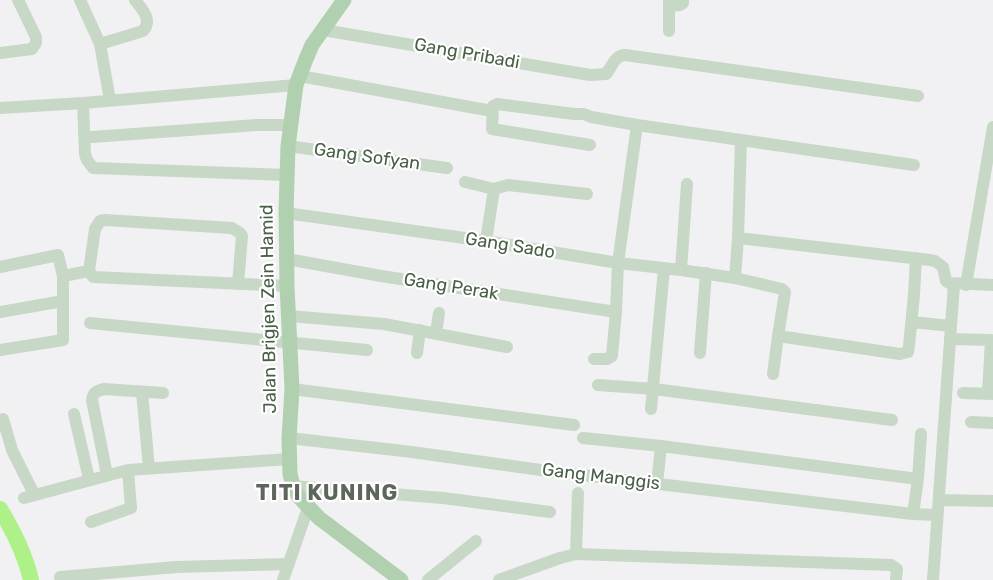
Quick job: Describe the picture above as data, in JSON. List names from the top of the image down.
{
  "streets": {
    "main road": ["Jalan Brigjen Zein Hamid"],
    "street": [
      "Gang Pribadi",
      "Gang Sofyan",
      "Gang Sado",
      "Gang Perak",
      "Gang Manggis"
    ]
  },
  "crossings": [
    ["Gang Pribadi", "Jalan Brigjen Zein Hamid"],
    ["Gang Sofyan", "Jalan Brigjen Zein Hamid"],
    ["Gang Sado", "Jalan Brigjen Zein Hamid"],
    ["Gang Perak", "Jalan Brigjen Zein Hamid"],
    ["Jalan Brigjen Zein Hamid", "Gang Manggis"]
  ],
  "districts": ["TITI KUNING"]
}
